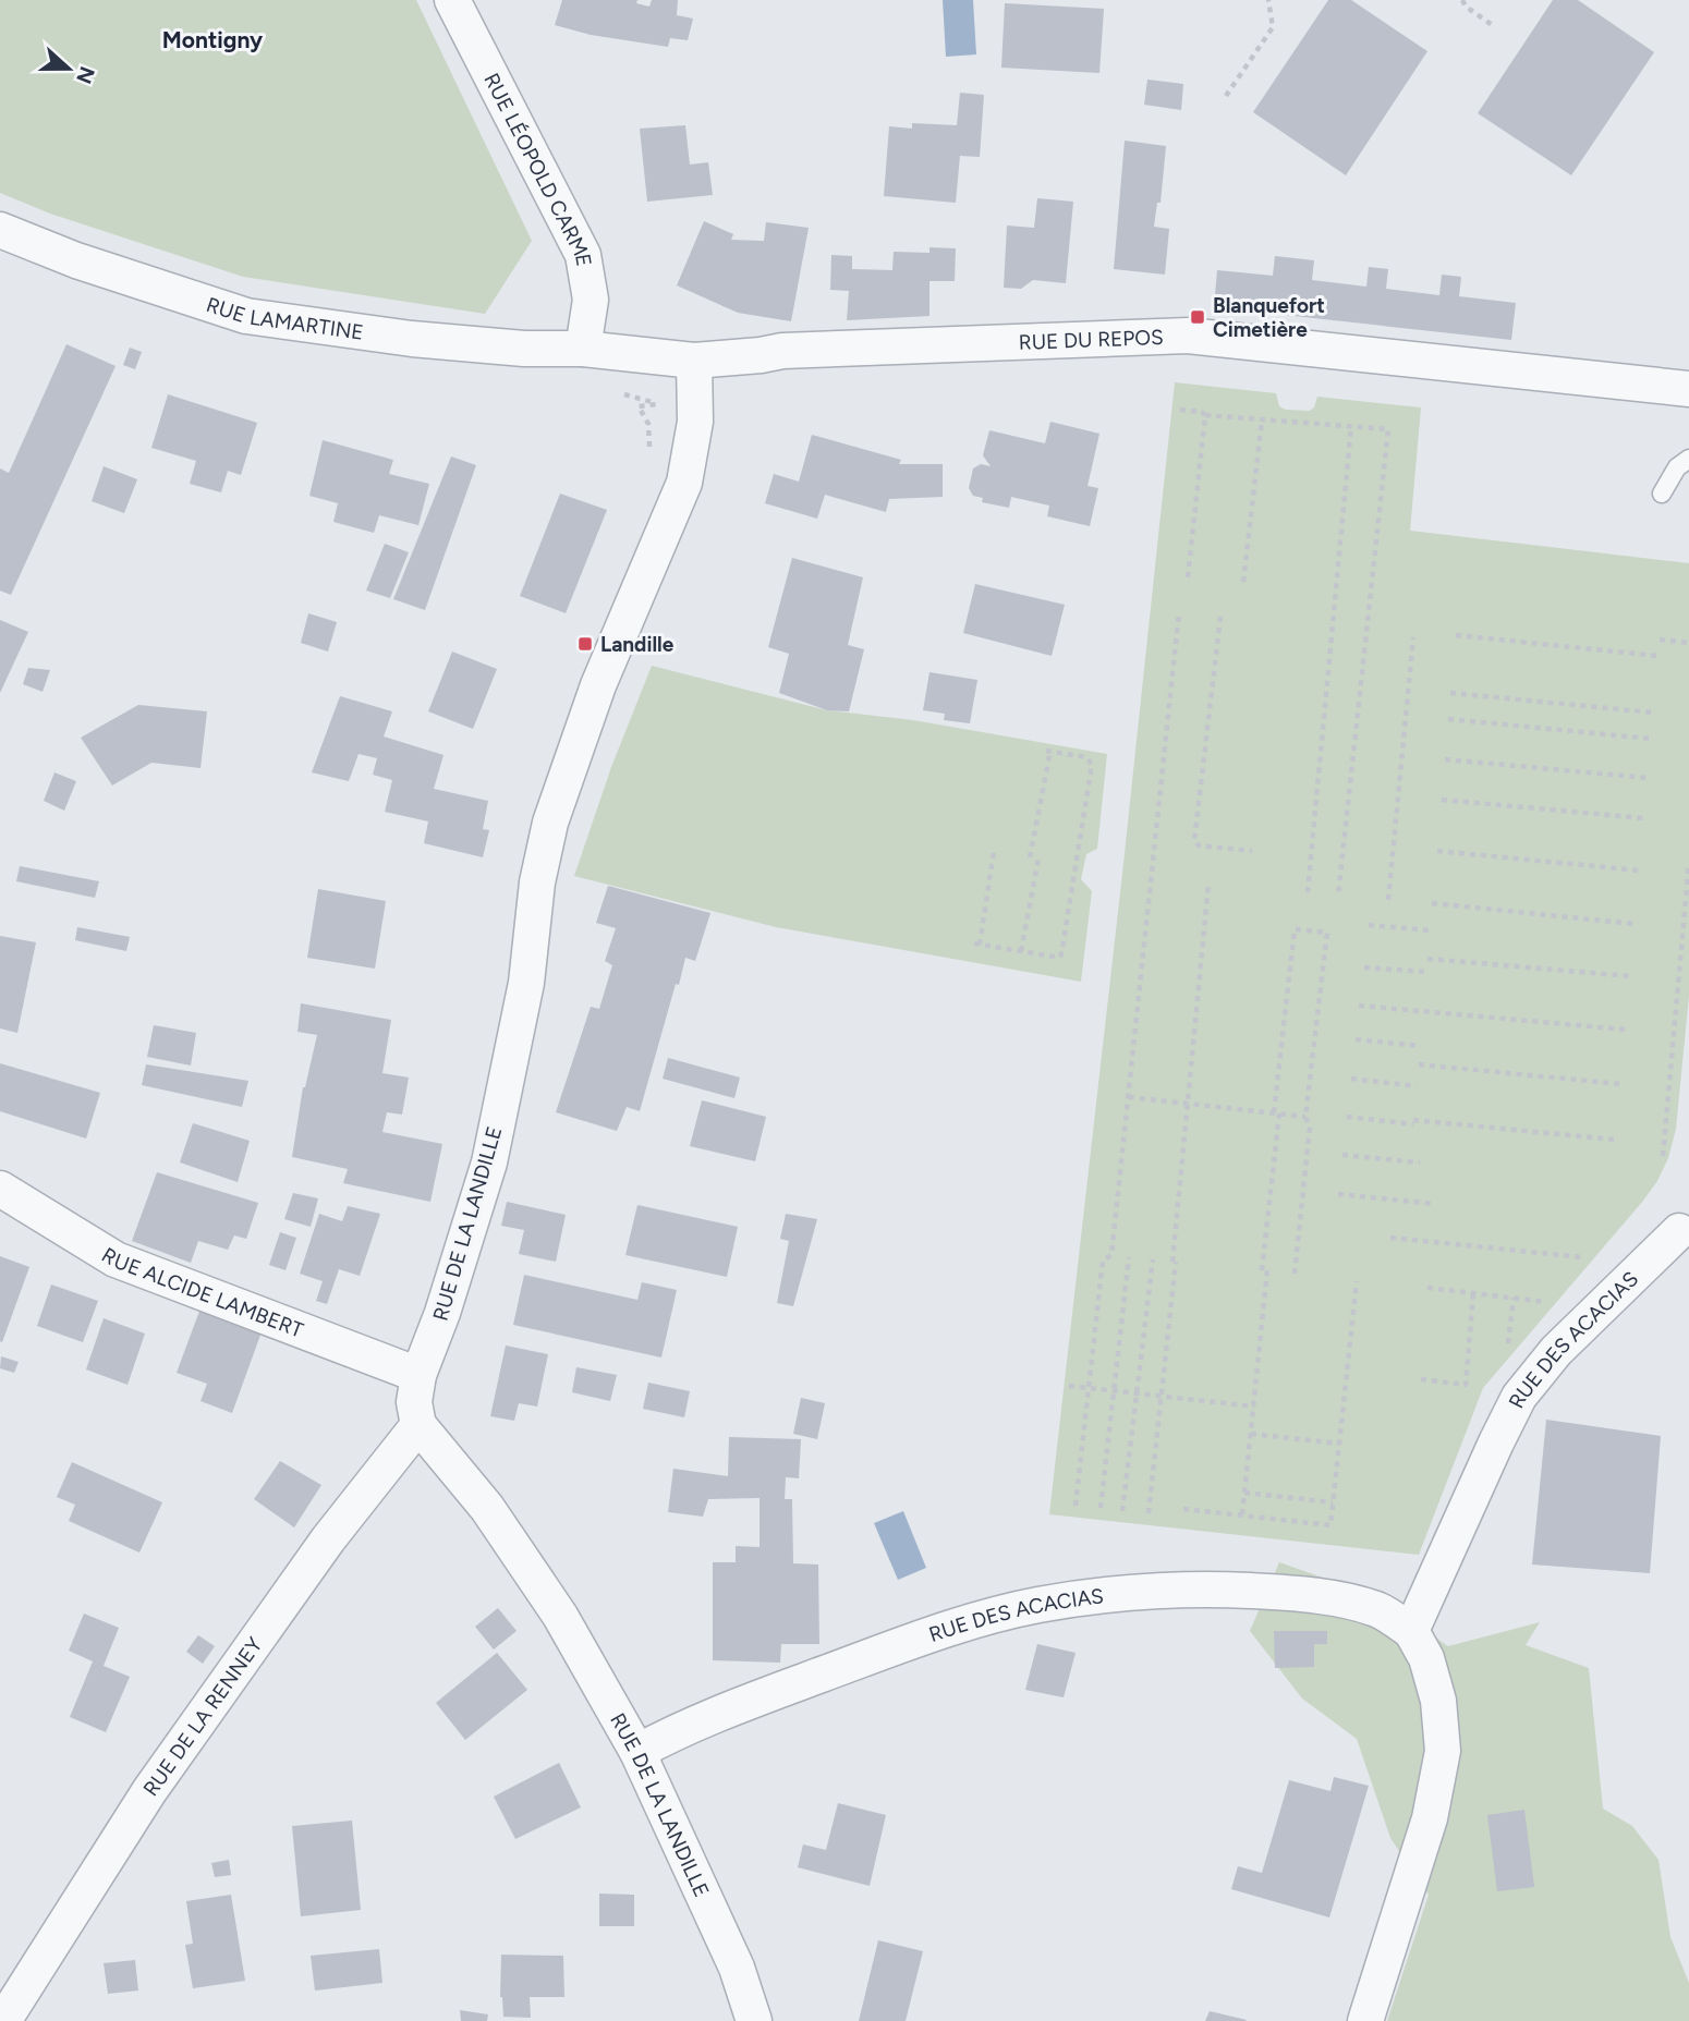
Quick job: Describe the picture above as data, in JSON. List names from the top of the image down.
{
  "streets": {
    "street": [
      "RUE LÉOPOLD CARME",
      "RUE LAMARTINE",
      "RUE DU REPOS",
      "RUE DE LA LANDILLE",
      "RUE ALCIDE LAMBERT",
      "RUE DES ACACIAS",
      "RUE DE LA RENNEY"
    ]
  },
  "crossings": [
    ["RUE LÉOPOLD CARME", "RUE LAMARTINE"],
    ["RUE LÉOPOLD CARME", "RUE DU REPOS"],
    ["RUE LAMARTINE", "RUE DU REPOS"],
    ["RUE DU REPOS", "RUE DE LA LANDILLE"],
    ["RUE DE LA LANDILLE", "RUE ALCIDE LAMBERT"],
    ["RUE DE LA LANDILLE", "RUE DES ACACIAS"],
    ["RUE DE LA LANDILLE", "RUE DE LA RENNEY"]
  ],
  "districts": ["Montigny"],
  "places": {
    "transit": ["Blanquefort Cimetière", "Landille"]
  },
  "north": "right"
}
